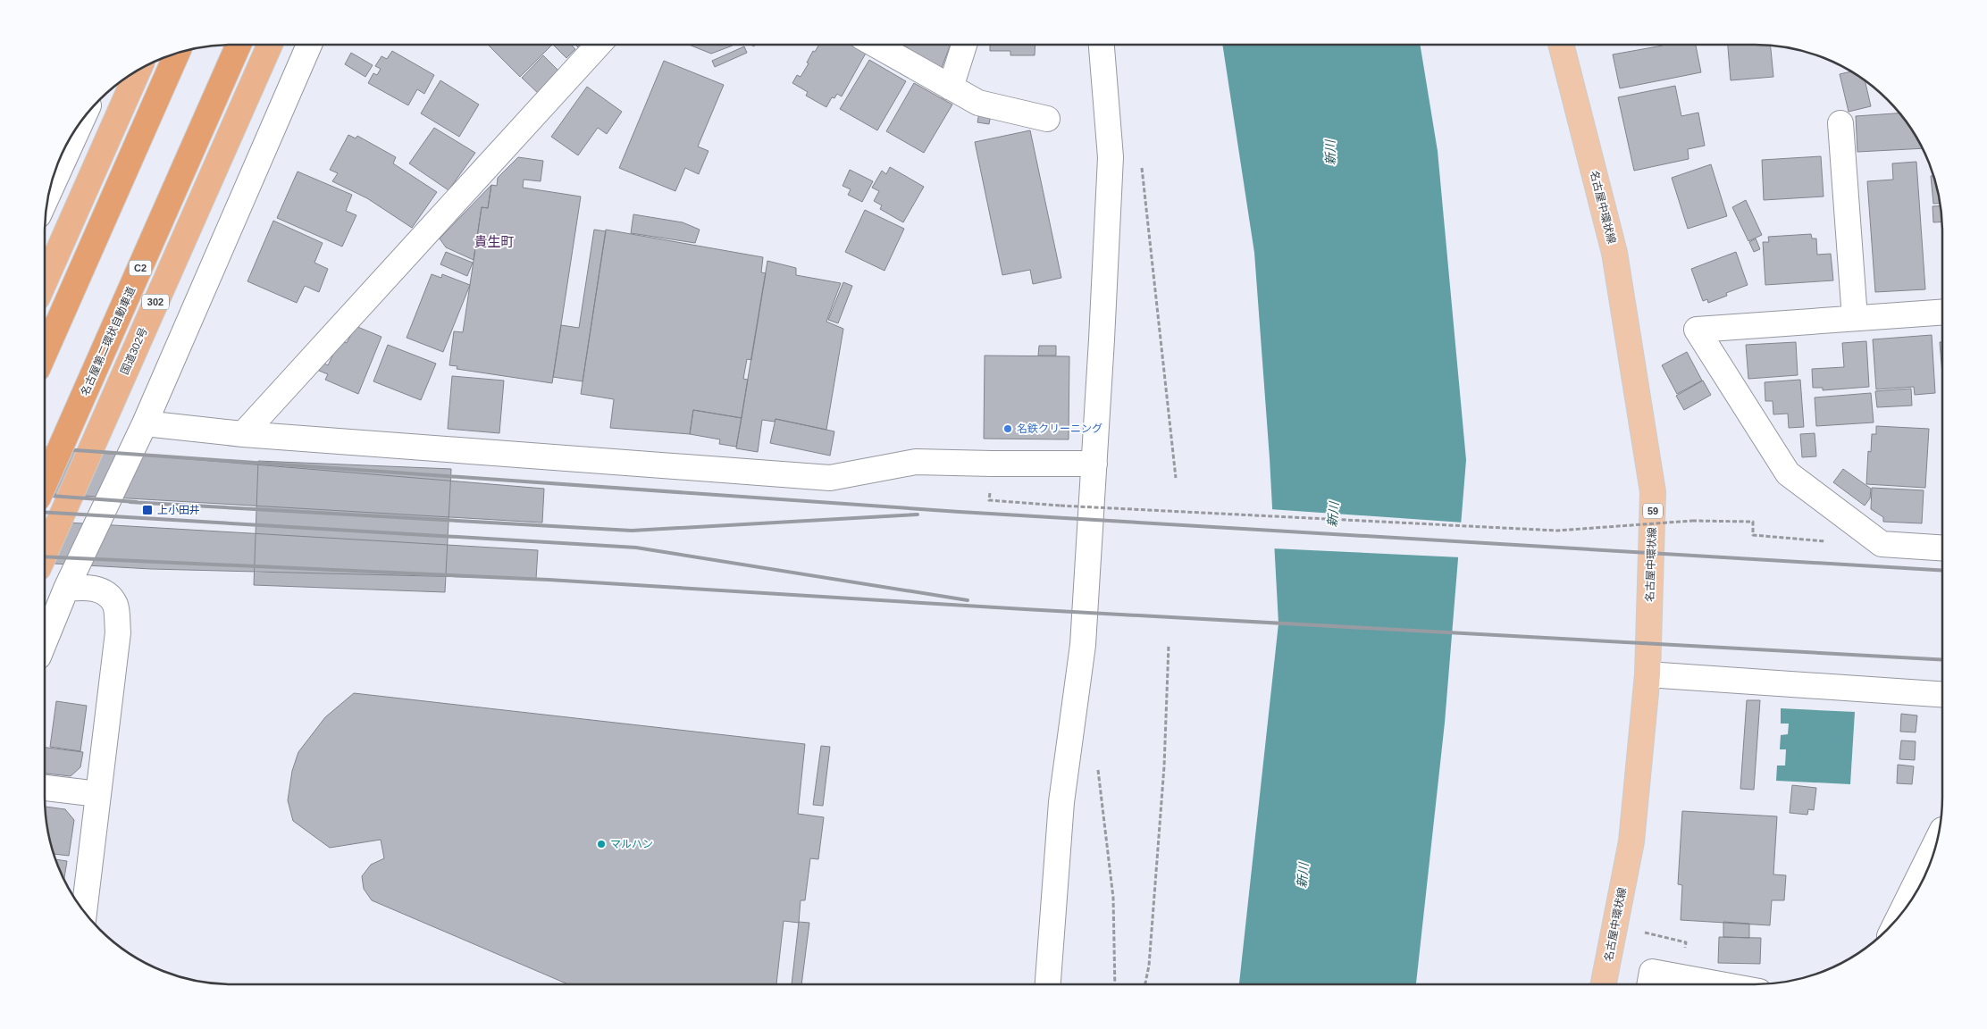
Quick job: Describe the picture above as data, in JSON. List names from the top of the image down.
{
  "streets": {
    "highway": [
      "C2",
      "302",
      "名古屋第二環状自動車道",
      "国道302号"
    ],
    "main road": ["名古屋中環状線", "59"]
  },
  "districts": ["貴生町"],
  "water": ["新川"],
  "places": {
    "other": ["名鉄クリーニング", "マルハン"],
    "transit": ["上小田井"]
  }
}
